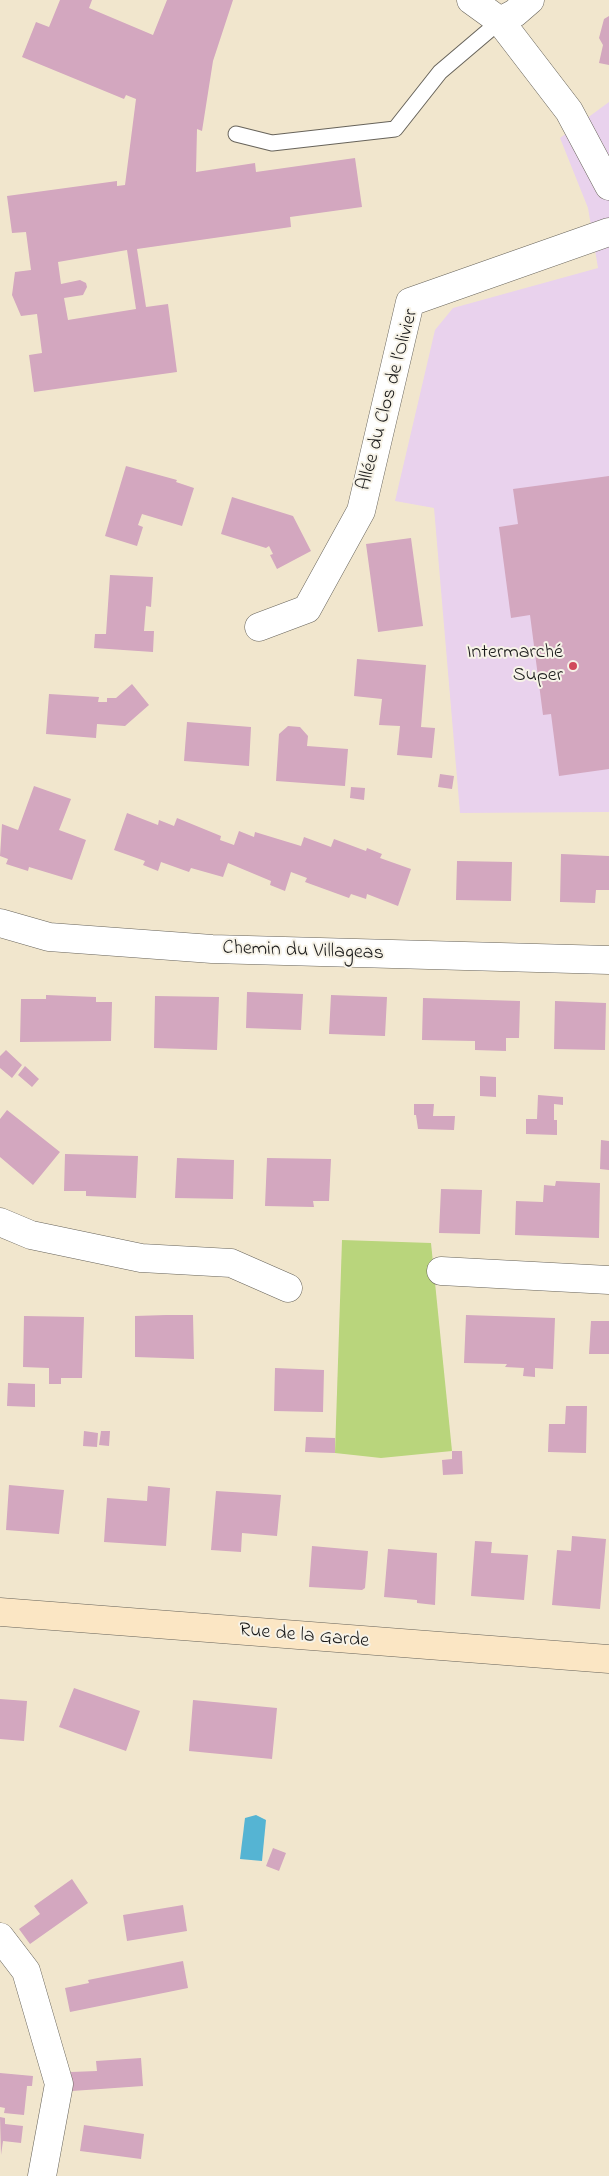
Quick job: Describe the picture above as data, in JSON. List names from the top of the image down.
{
  "streets": {
    "main road": ["Rue de la Garde"],
    "street": ["Allée du Clos de l’Olivier", "Chemin du Villageas"]
  },
  "places": ["Intermarché Super"]
}
